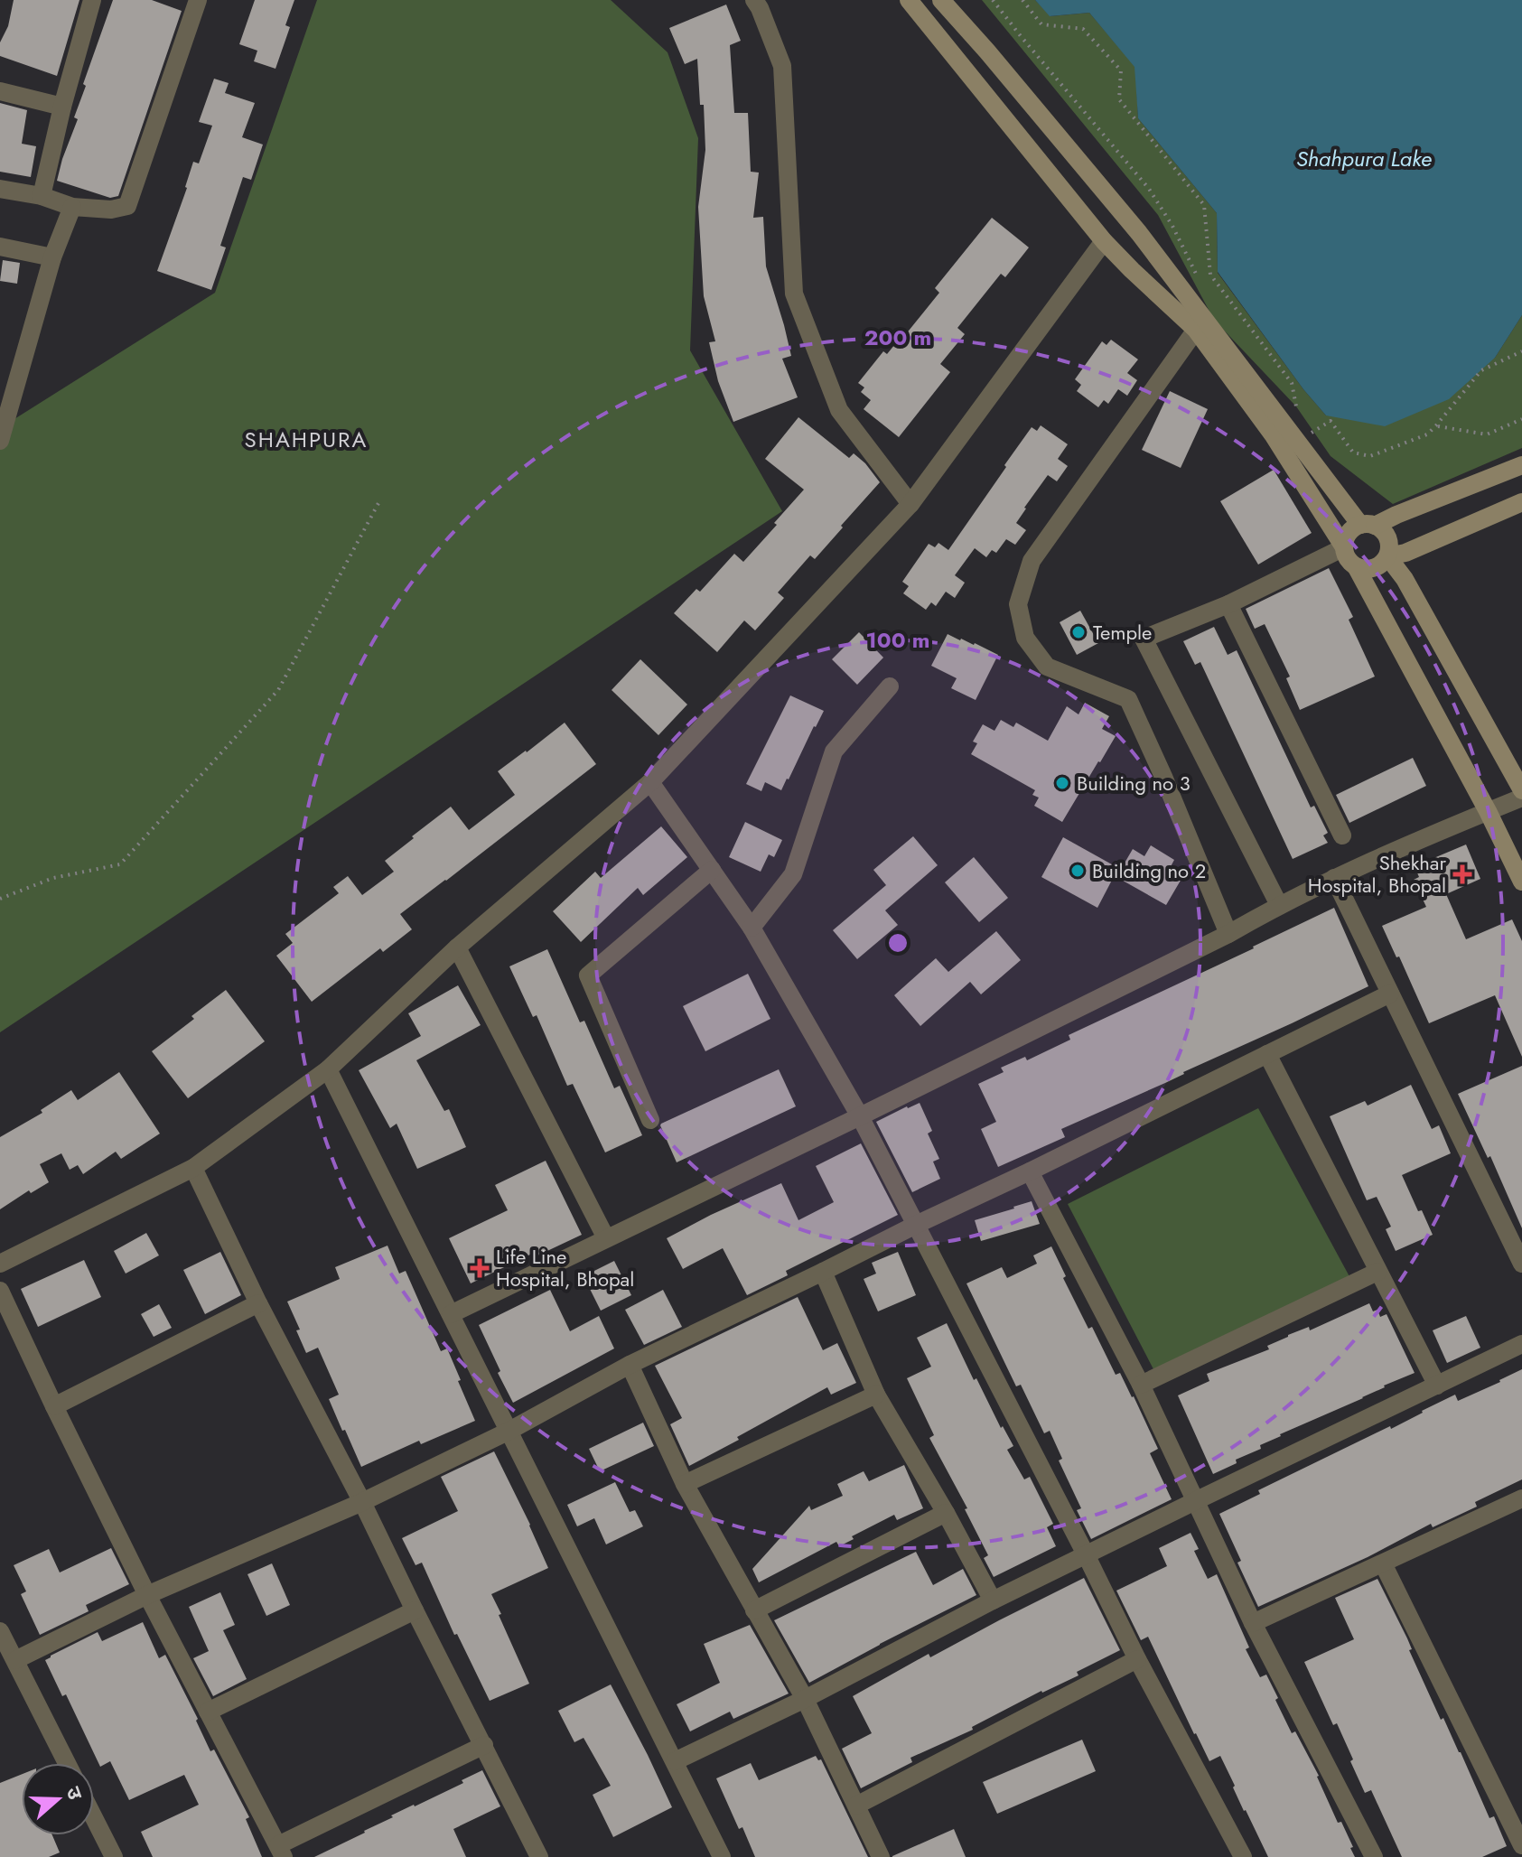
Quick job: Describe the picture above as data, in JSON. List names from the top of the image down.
{
  "districts": ["SHAHPURA"],
  "water": ["Shahpura Lake"],
  "places": {
    "other": ["Temple", "Building no 3", "Building no 2"],
    "health": ["Shekhar Hospital, Bhopal", "Life Line Hospital, Bhopal"]
  },
  "north": "right",
  "rings": ["200 m", "100 m"]
}
